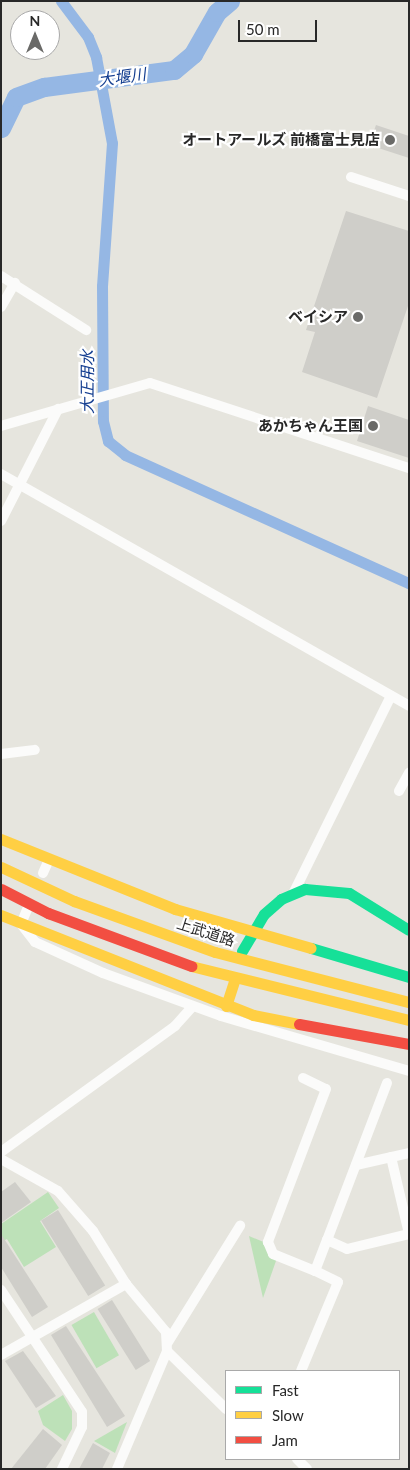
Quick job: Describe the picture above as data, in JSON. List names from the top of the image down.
{
  "streets": {
    "main road": ["上武道路"]
  },
  "water": ["大堰川", "大正用水"],
  "places": ["オートアールズ 前橋富士見店", "ベイシア", "あかちゃん王国"],
  "legend": ["Fast", "Slow", "Jam"],
  "scale_bar": "50 m",
  "north": "top"
}
